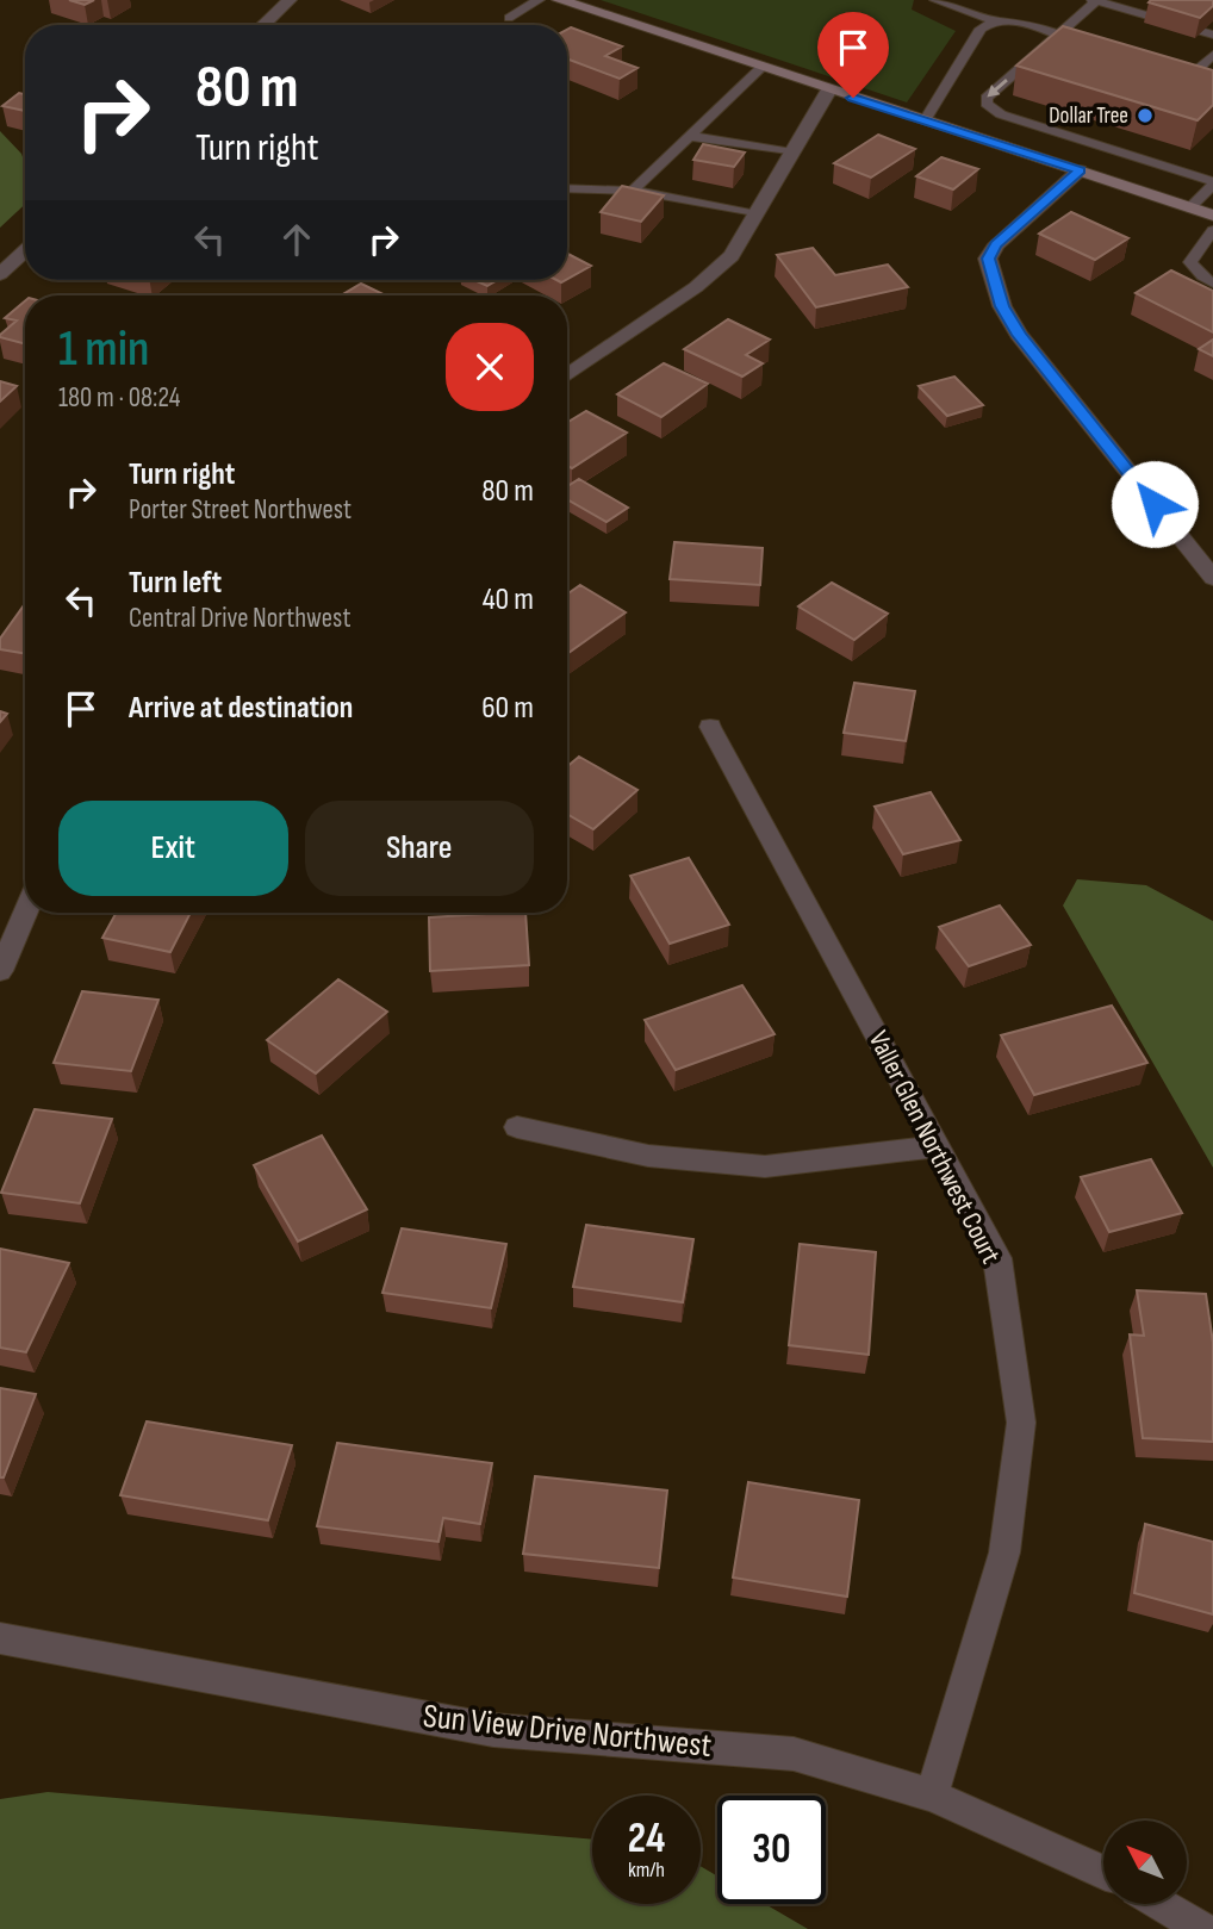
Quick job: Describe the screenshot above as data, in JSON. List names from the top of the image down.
{
  "streets": {
    "street": ["Valler Glen Northwest Court", "Sun View Drive Northwest"]
  },
  "crossings": [
    ["Valler Glen Northwest Court", "Sun View Drive Northwest"]
  ],
  "places": ["Dollar Tree"],
  "north": "top left",
  "page": {
    "turn": ["80 m", "Turn right"],
    "heading": ["1 min", "180 m · 08:24"],
    "list": [
      {
        "name": "Turn right",
        "note": "Porter Street Northwest",
        "value": "80 m"
      },
      {
        "name": "Turn left",
        "note": "Central Drive Northwest",
        "value": "40 m"
      },
      {
        "name": "Arrive at destination",
        "value": "60 m"
      }
    ],
    "buttons": ["Exit", "Share"],
    "speed": "24 km/h",
    "limit": "30"
  }
}
